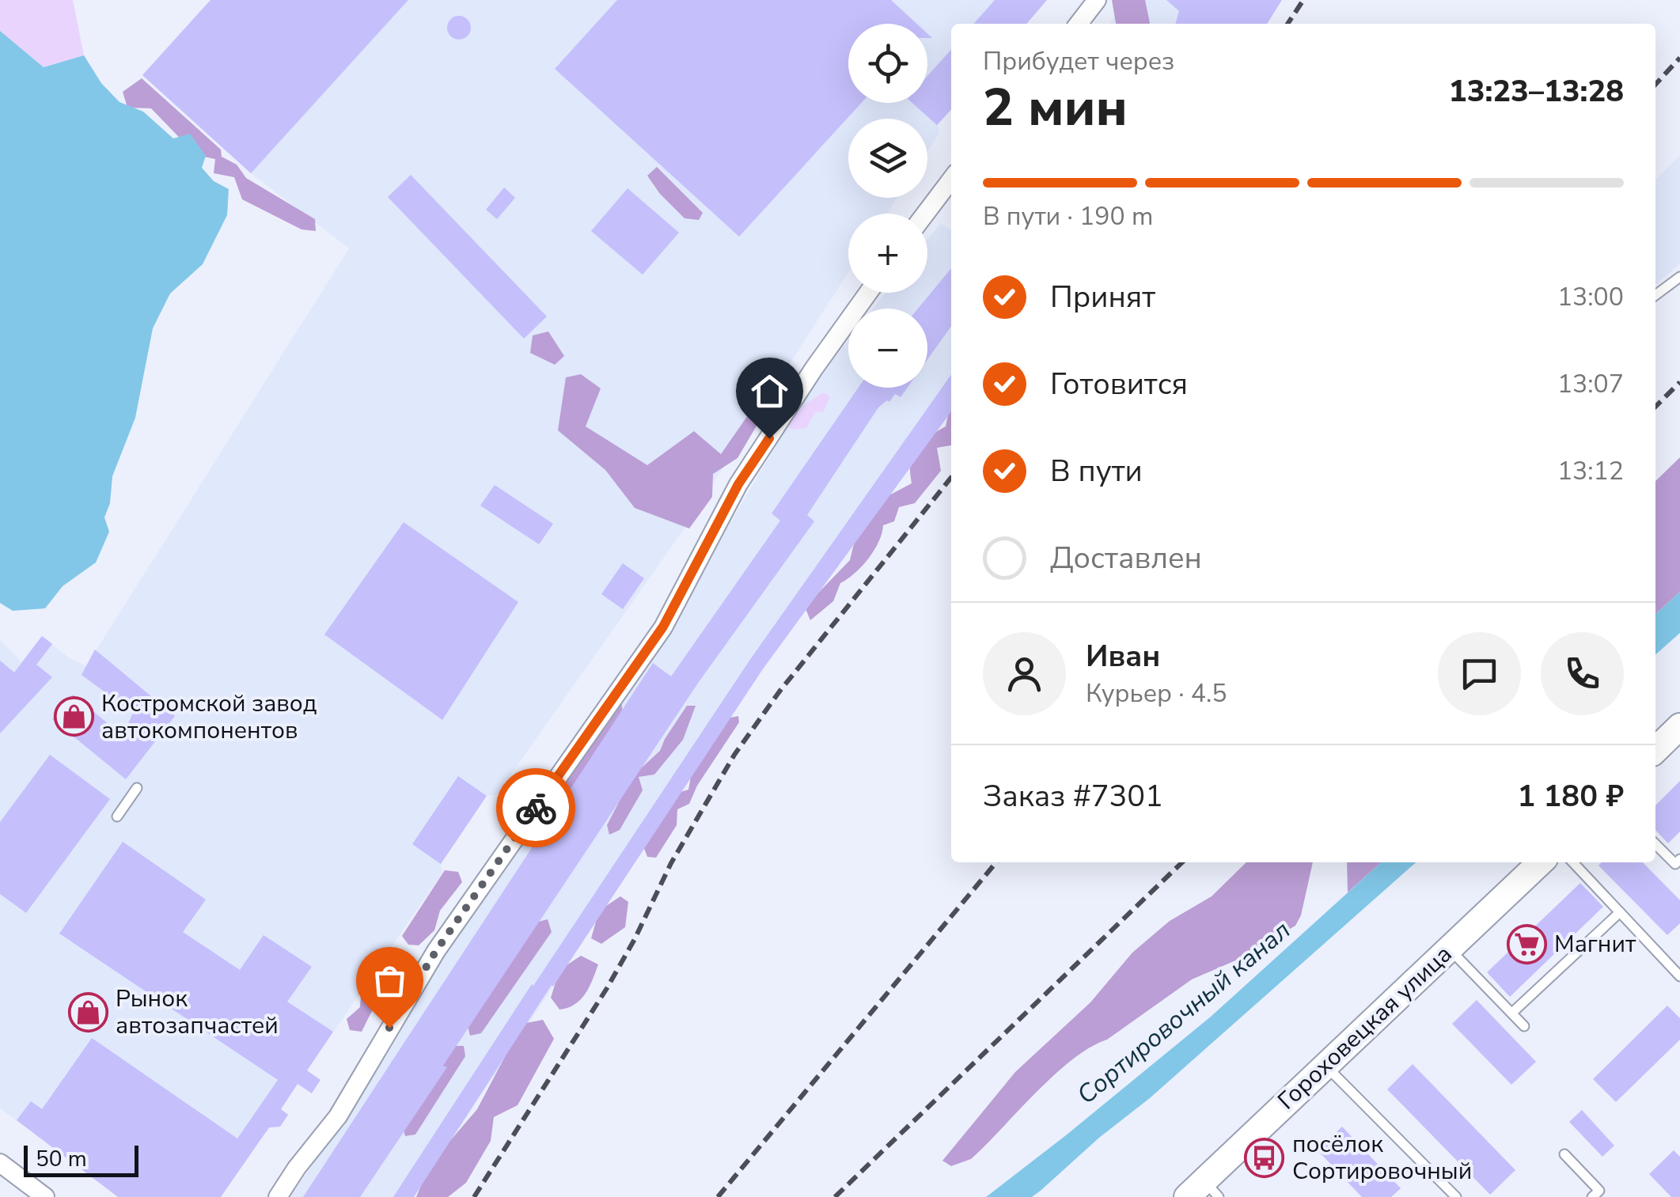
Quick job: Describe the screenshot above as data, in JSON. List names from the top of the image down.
{
  "streets": {
    "street": ["Гороховецкая улица"]
  },
  "water": ["Сортировочный канал"],
  "places": {
    "shop": ["Костромской завод автокомпонентов", "Рынок автозапчастей"],
    "supermarket": ["Магнит"],
    "bus stop": ["посёлок Сортировочный"]
  },
  "scale_bar": "50 m",
  "page": {
    "map_buttons": ["+", "−"],
    "heading": ["2 мин", "Прибудет через", "13:23–13:28"],
    "panel": [
      "Иван",
      "Курьер · 4.5",
      "Заказ #7301",
      "1 180 ₽"
    ],
    "bar": "В пути · 190 m",
    "list": [
      ["Принят", "13:00"],
      ["Готовится", "13:07"],
      ["В пути", "13:12"],
      "Доставлен"
    ],
    "scale": "50 m"
  }
}
